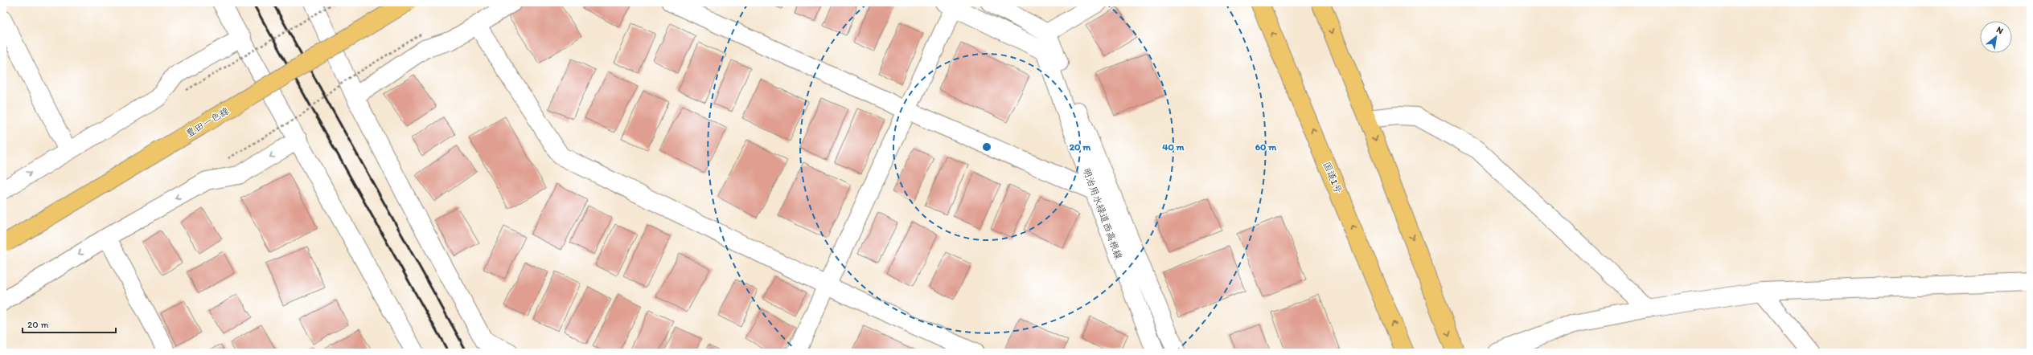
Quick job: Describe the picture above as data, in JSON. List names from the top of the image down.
{
  "streets": {
    "main road": ["豊田一色線", "国道1号"],
    "street": ["明治用水緑道西高根線"]
  },
  "scale_bar": "20 m",
  "north": "top right",
  "rings": ["20 m", "40 m", "60 m"]
}
